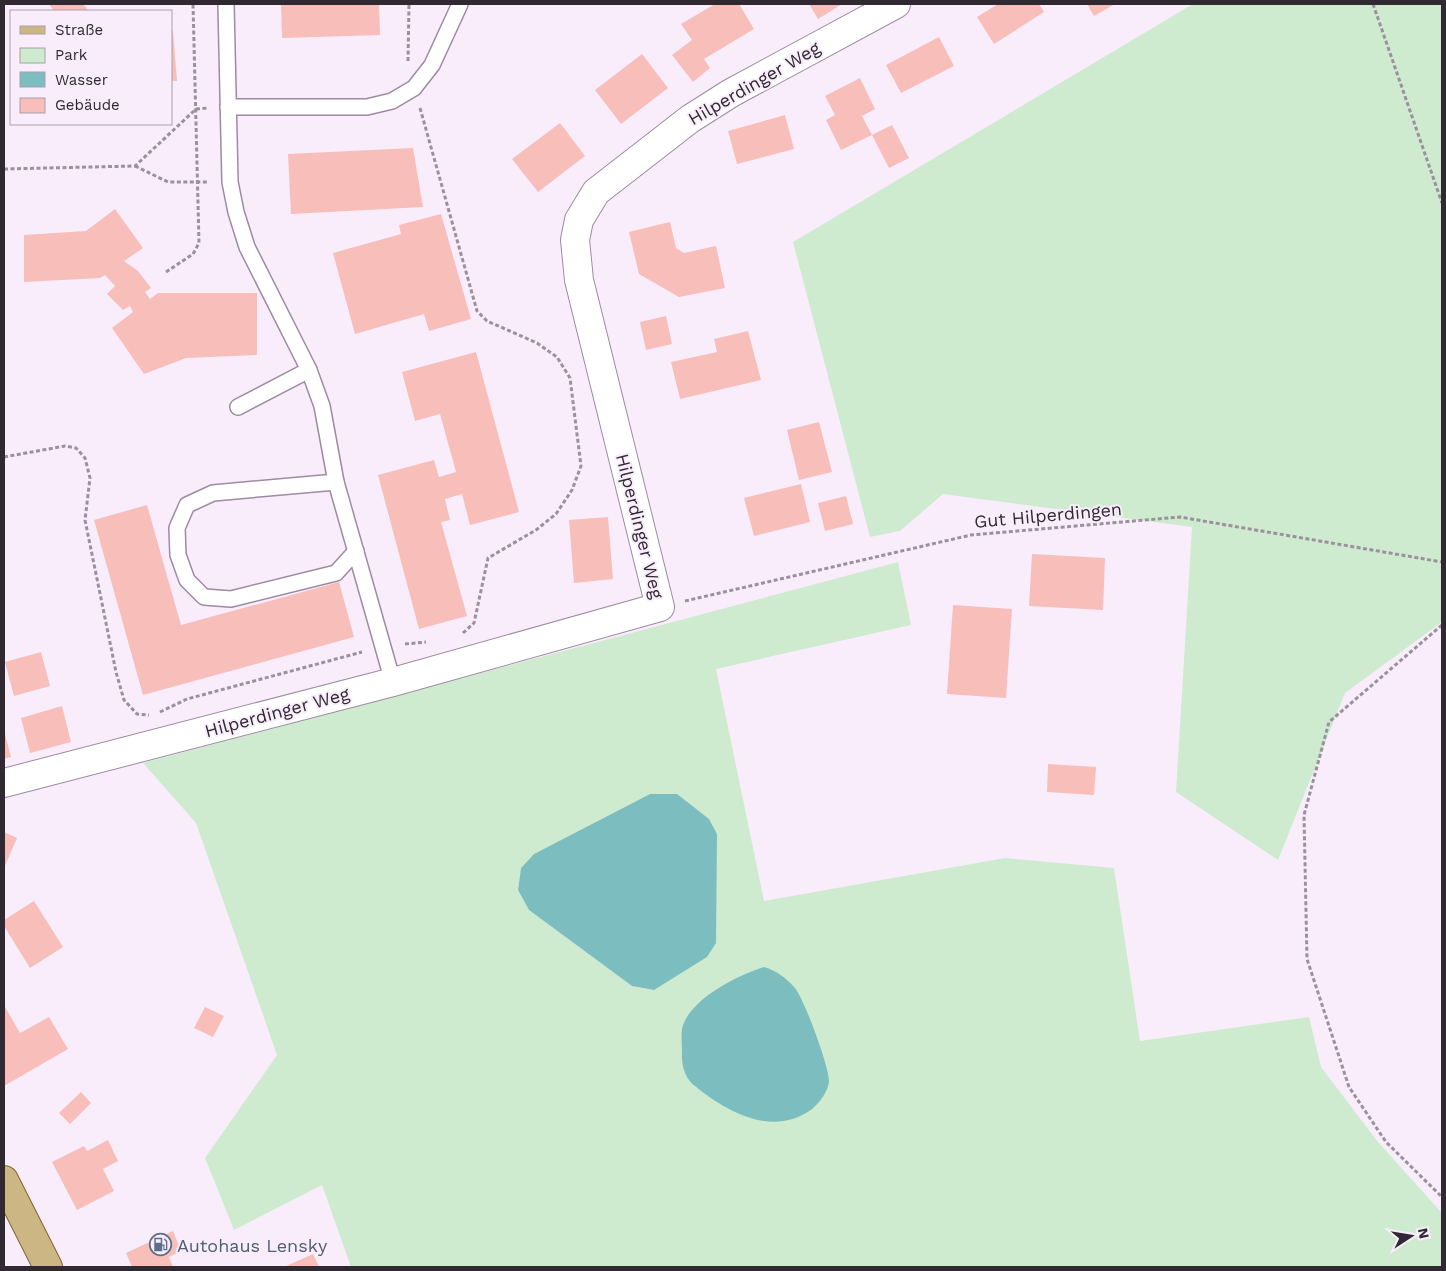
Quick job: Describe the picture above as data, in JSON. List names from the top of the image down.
{
  "streets": {
    "street": ["Hilperdinger Weg"],
    "path": ["Gut Hilperdingen"]
  },
  "crossings": [
    ["Hilperdinger Weg", "Gut Hilperdingen"]
  ],
  "places": {
    "fuel station": ["Autohaus Lensky"]
  },
  "legend": [
    "Straße",
    "Park",
    "Wasser",
    "Gebäude"
  ],
  "north": "right"
}
